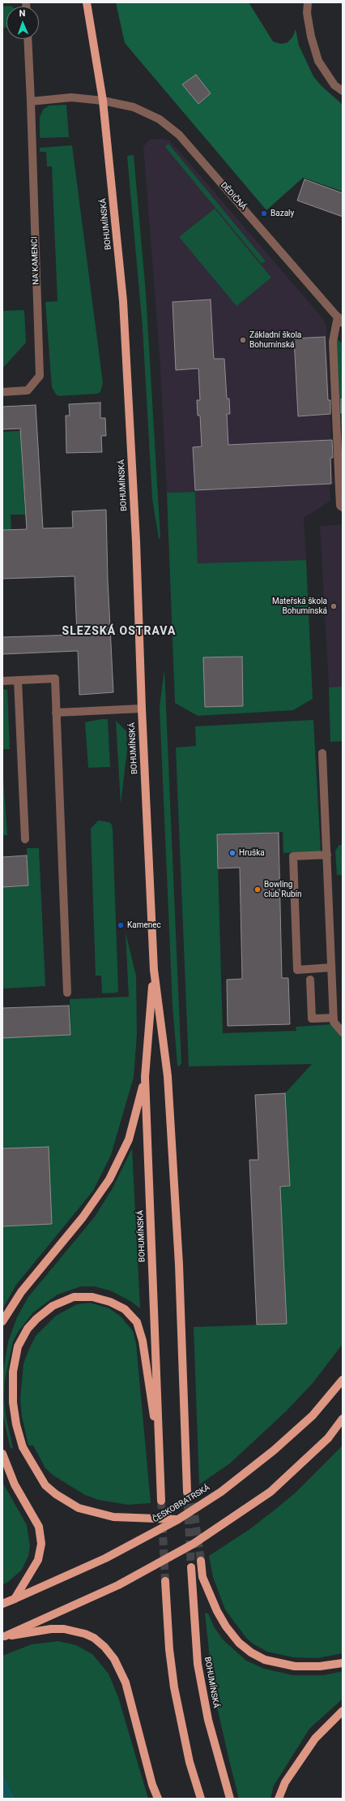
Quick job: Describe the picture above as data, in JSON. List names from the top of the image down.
{
  "streets": {
    "main road": ["BOHUMÍNSKÁ", "ČESKOBRATRSKÁ"],
    "street": ["DĚDIČNÁ", "NA KAMENCI"]
  },
  "crossings": [
    ["DĚDIČNÁ", "BOHUMÍNSKÁ"]
  ],
  "districts": ["SLEZSKÁ OSTRAVA"],
  "places": [
    "Bazaly",
    "Základní škola Bohumínská",
    "Mateřská škola Bohumínská",
    "Hruška",
    "Bowling club Rubín",
    "Kamenec"
  ],
  "north": "top"
}
